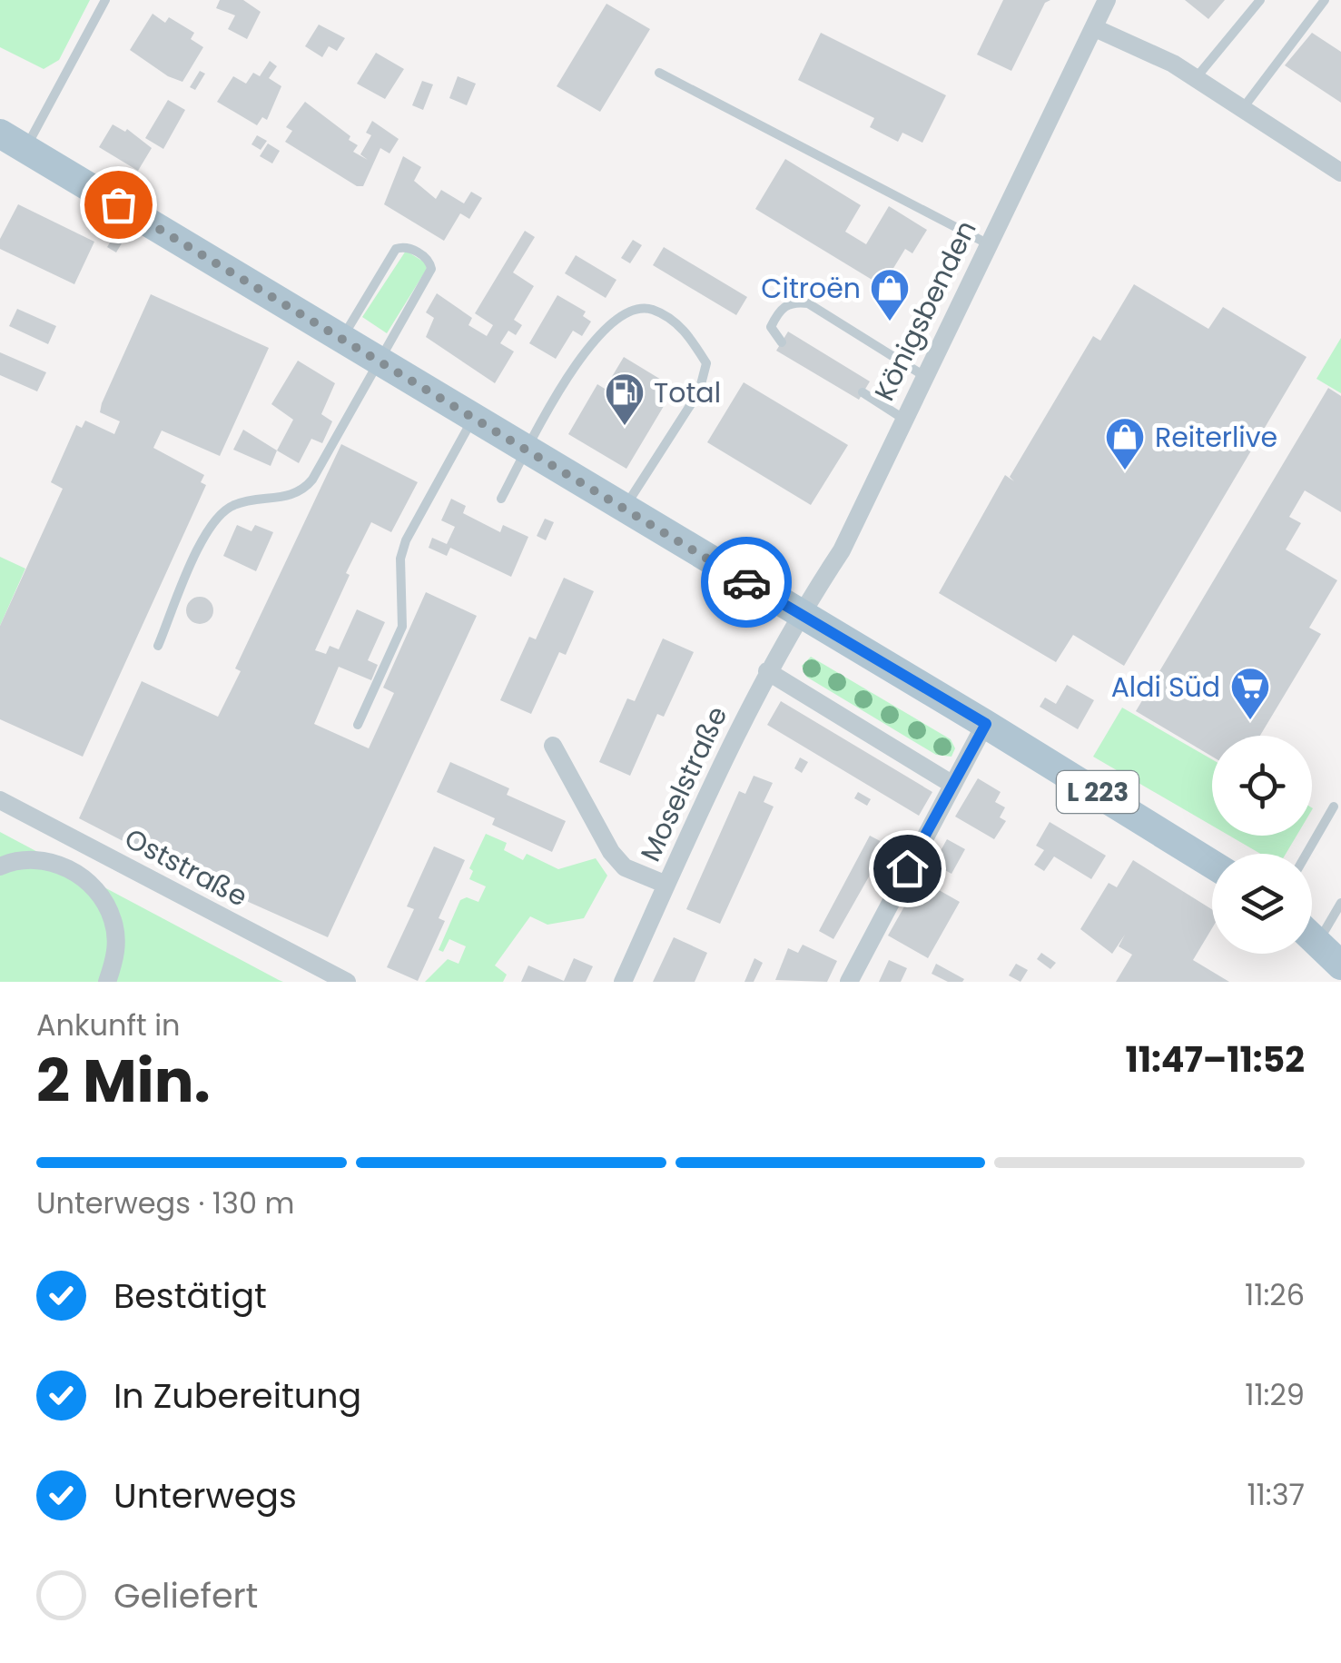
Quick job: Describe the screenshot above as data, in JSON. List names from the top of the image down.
{
  "streets": {
    "main road": ["L 223"],
    "street": ["Königsbenden", "Moselstraße", "Oststraße"]
  },
  "crossings": [
    ["Königsbenden", "Moselstraße"],
    ["Königsbenden", "L 223"],
    ["Moselstraße", "L 223"]
  ],
  "places": {
    "shop": ["Citroën", "Reiterlive"],
    "fuel station": ["Total"],
    "supermarket": ["Aldi Süd"]
  },
  "page": {
    "heading": ["2 Min.", "Ankunft in", "11:47–11:52"],
    "bar": "Unterwegs · 130 m",
    "list": [
      ["Bestätigt", "11:26"],
      ["In Zubereitung", "11:29"],
      ["Unterwegs", "11:37"],
      "Geliefert"
    ]
  }
}
